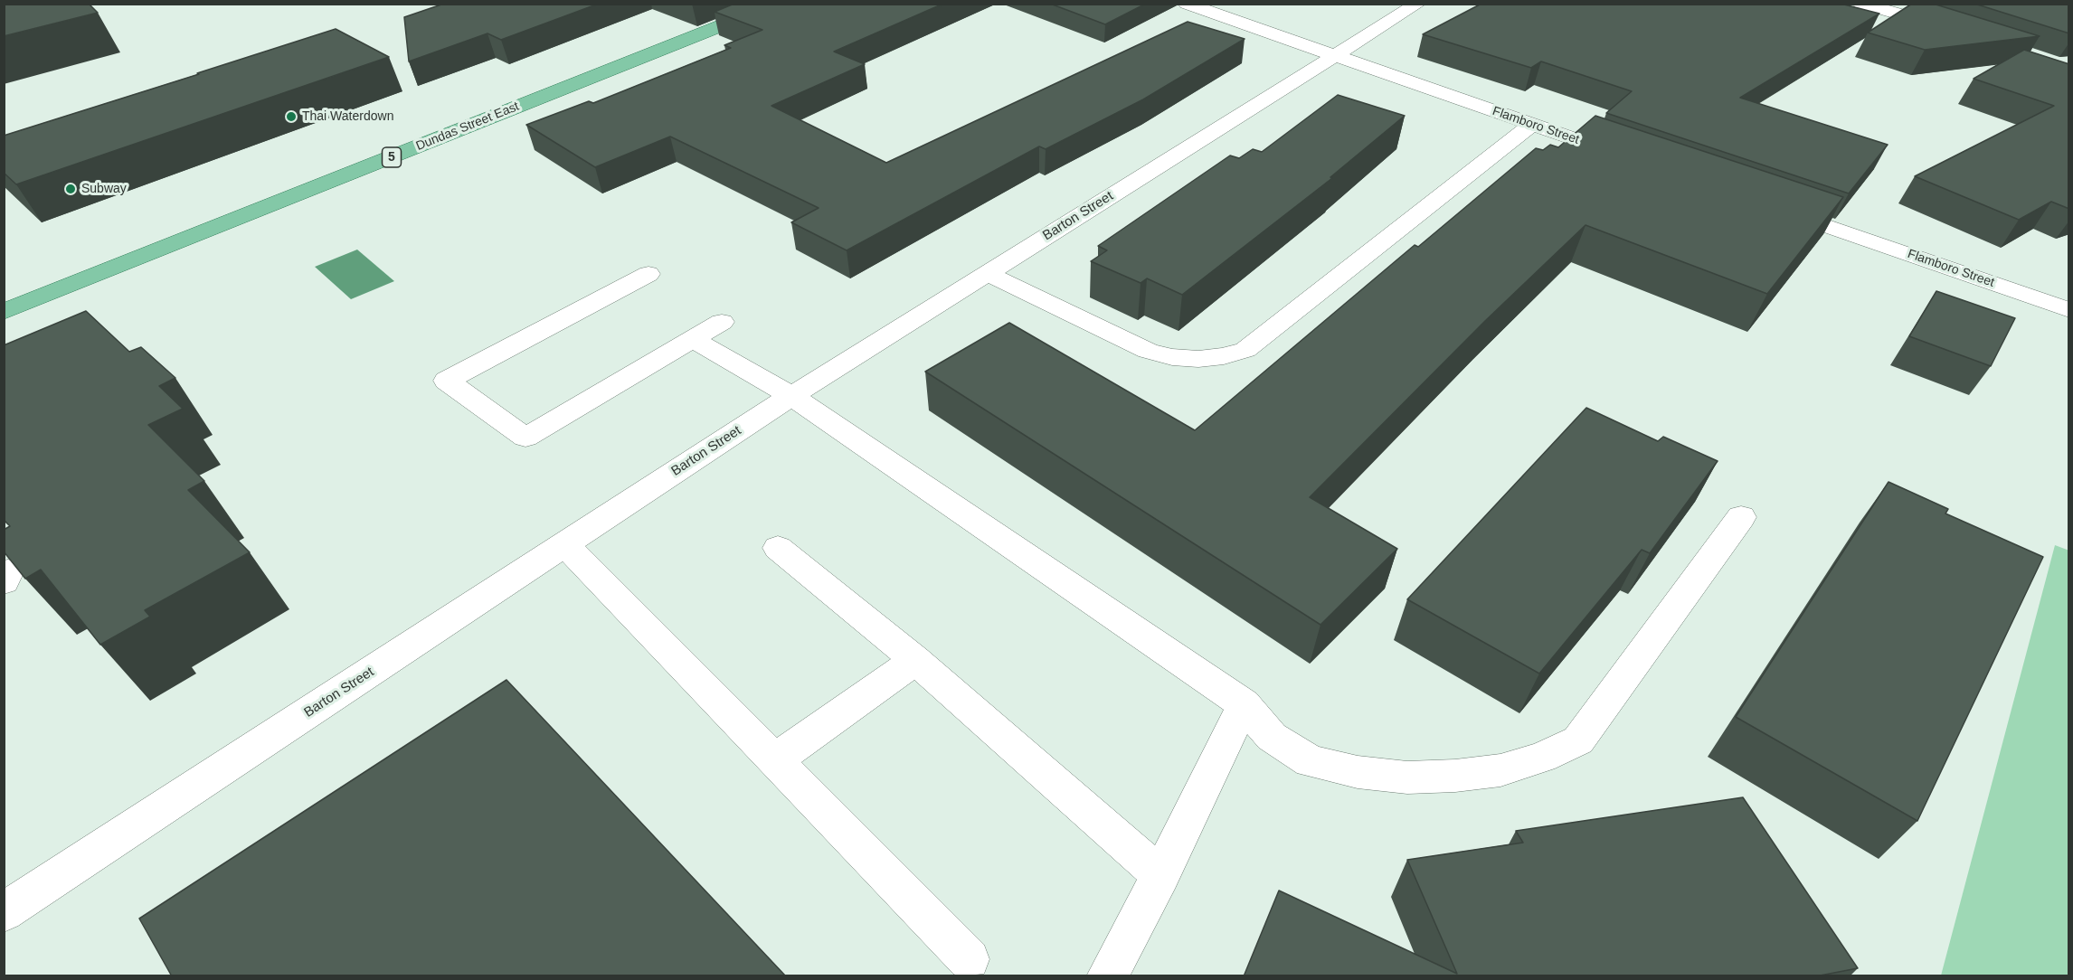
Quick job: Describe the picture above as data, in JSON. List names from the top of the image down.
{
  "streets": {
    "main road": ["Dundas Street East", "5"],
    "street": ["Flamboro Street", "Barton Street"]
  },
  "crossings": [
    ["Flamboro Street", "Barton Street"]
  ],
  "places": ["Thai Waterdown", "Subway"]
}
